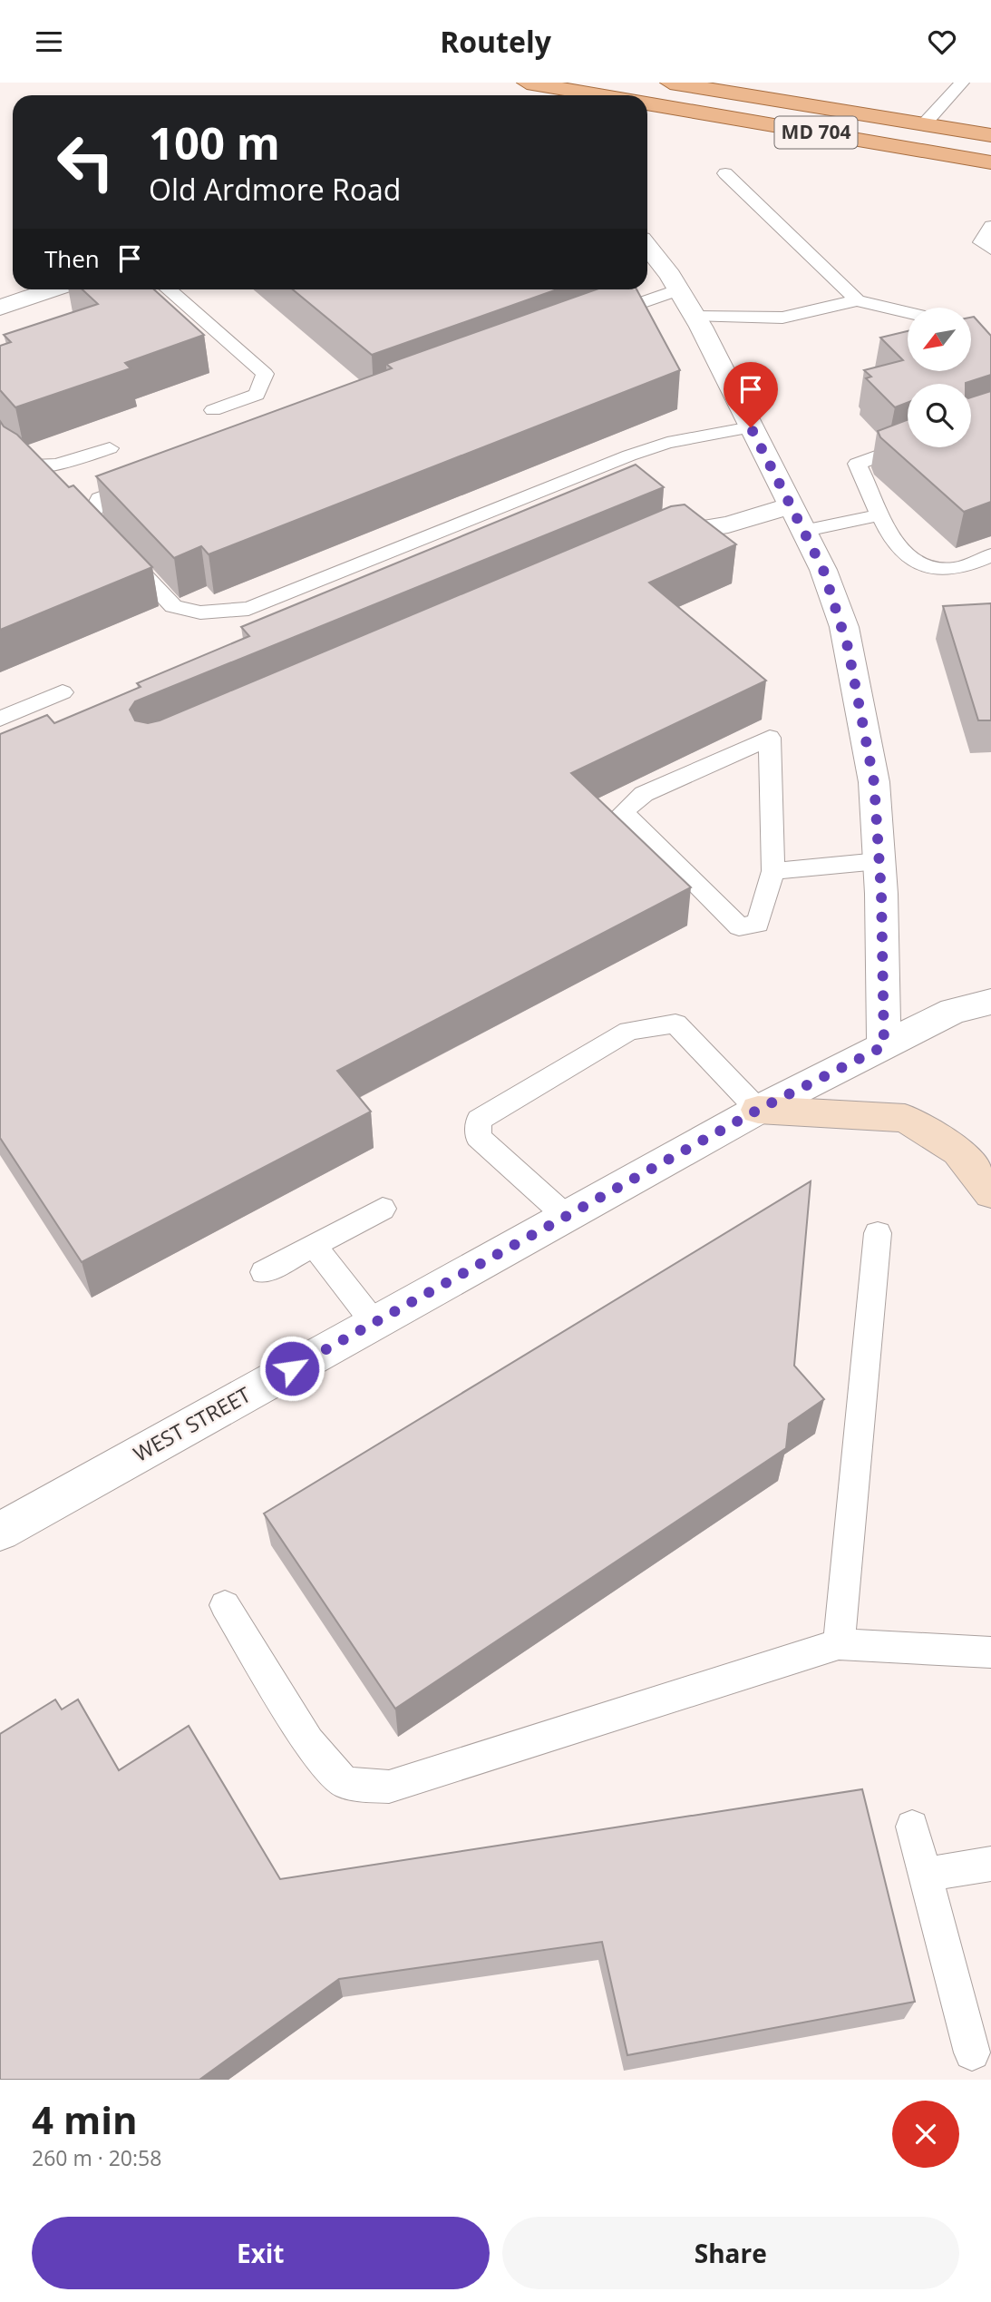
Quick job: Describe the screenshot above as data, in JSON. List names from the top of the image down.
{
  "streets": {
    "main road": ["MD 704"],
    "street": ["WEST STREET"]
  },
  "north": "bottom left",
  "page": {
    "header": "Routely",
    "turn": ["100 m", "Old Ardmore Road"],
    "then": "Then",
    "heading": ["4 min", "260 m · 20:58"],
    "buttons": ["Exit", "Share"]
  }
}
